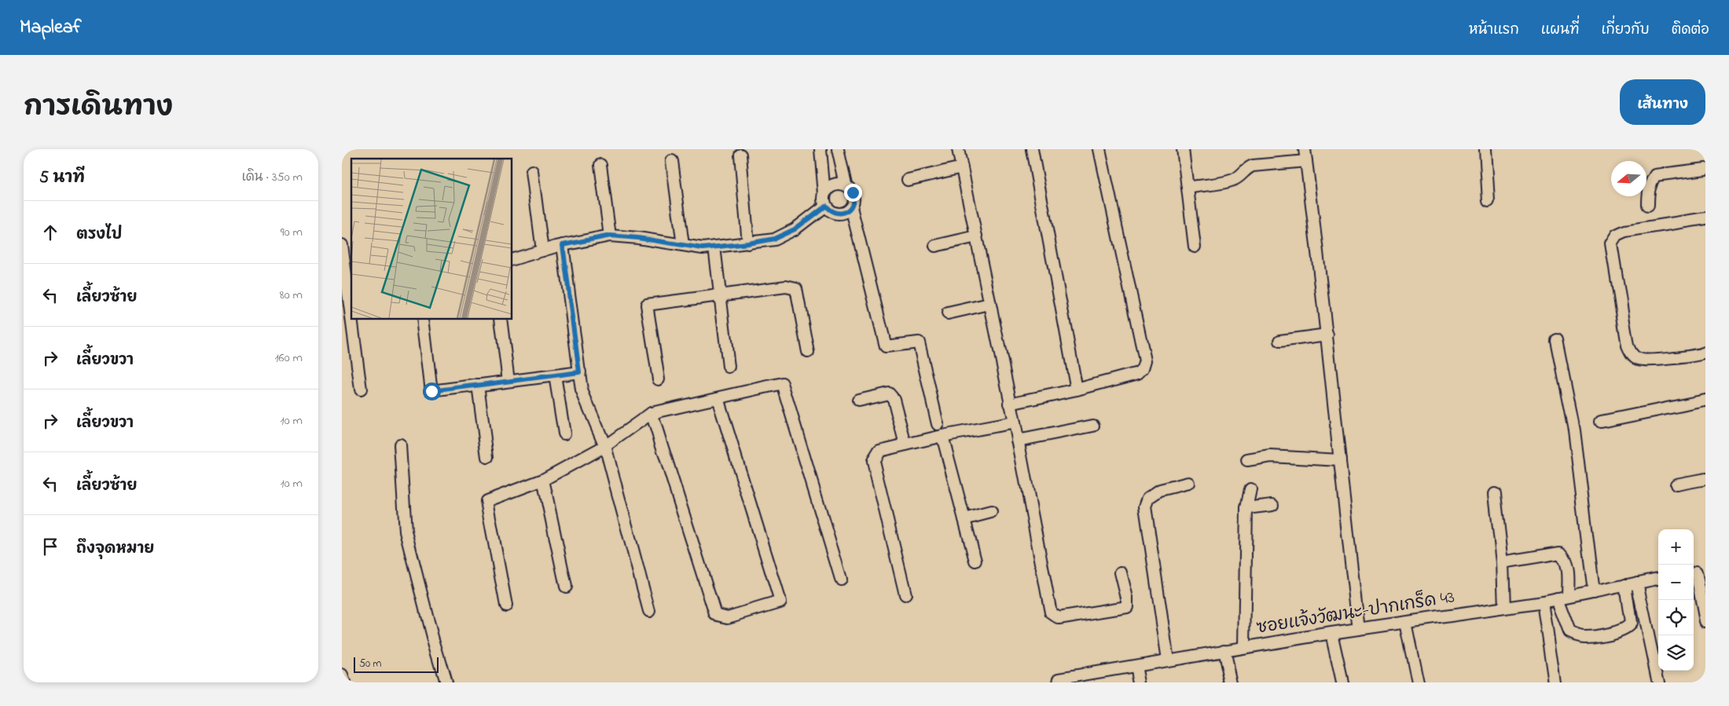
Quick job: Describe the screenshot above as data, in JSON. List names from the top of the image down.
{
  "streets": {
    "street": ["ซอยแจ้งวัฒนะ-ปากเกร็ด 43"]
  },
  "scale_bar": "50 m",
  "north": "left",
  "page": {
    "header": "Mapleaf",
    "nav": [
      "หน้าแรก",
      "แผนที่",
      "เกี่ยวกับ",
      "ติดต่อ"
    ],
    "title": "การเดินทาง",
    "buttons": "เส้นทาง",
    "heading": ["5 นาที", "เดิน · 350 m"],
    "list": [
      ["ตรงไป", "90 m"],
      ["เลี้ยวซ้าย", "80 m"],
      ["เลี้ยวขวา", "160 m"],
      ["เลี้ยวขวา", "10 m"],
      ["เลี้ยวซ้าย", "10 m"],
      "ถึงจุดหมาย"
    ],
    "map_buttons": ["+", "−"],
    "scale": "50 m"
  }
}
